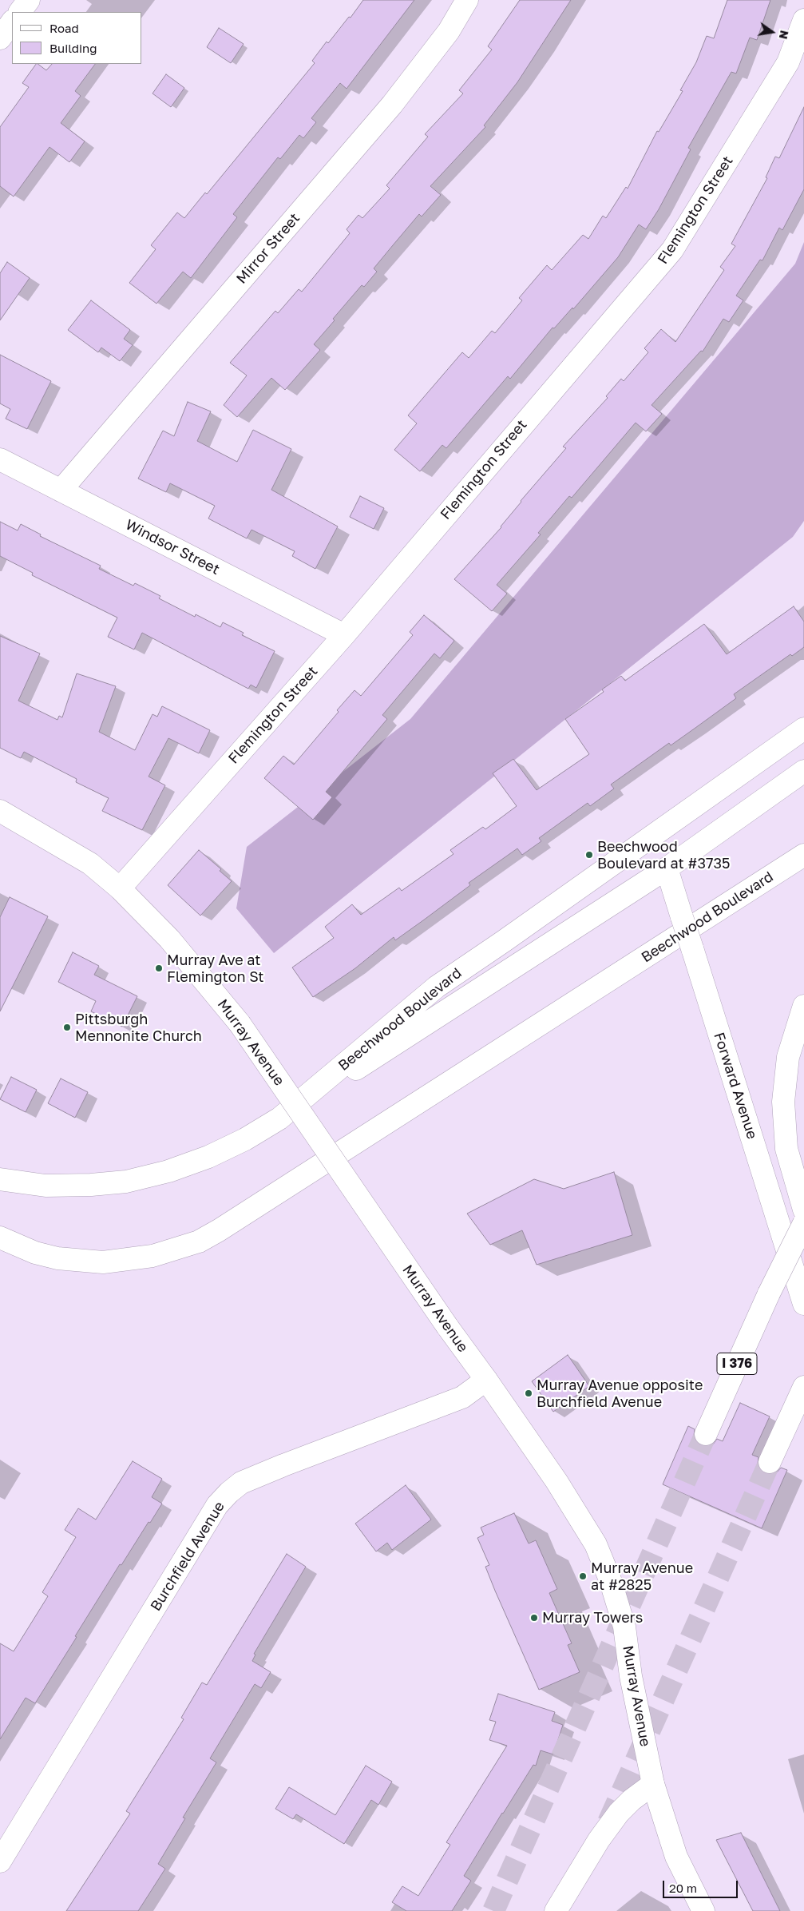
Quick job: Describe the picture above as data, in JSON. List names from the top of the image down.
{
  "streets": {
    "main road": [
      "Flemington Street",
      "Mirror Street",
      "Windsor Street",
      "Beechwood Boulevard",
      "Murray Avenue",
      "Forward Avenue",
      "I 376",
      "Burchfield Avenue"
    ]
  },
  "crossings": [
    ["Flemington Street", "Windsor Street"],
    ["Flemington Street", "Murray Avenue"],
    ["Mirror Street", "Windsor Street"],
    ["Murray Avenue", "Burchfield Avenue"]
  ],
  "places": [
    "Beechwood Boulevard at #3735",
    "Murray Ave at Flemington St",
    "Pittsburgh Mennonite Church",
    "Murray Avenue opposite Burchfield Avenue",
    "Murray Avenue at #2825",
    "Murray Towers"
  ],
  "legend": ["Road", "Building"],
  "scale_bar": "20 m",
  "north": "right"
}
